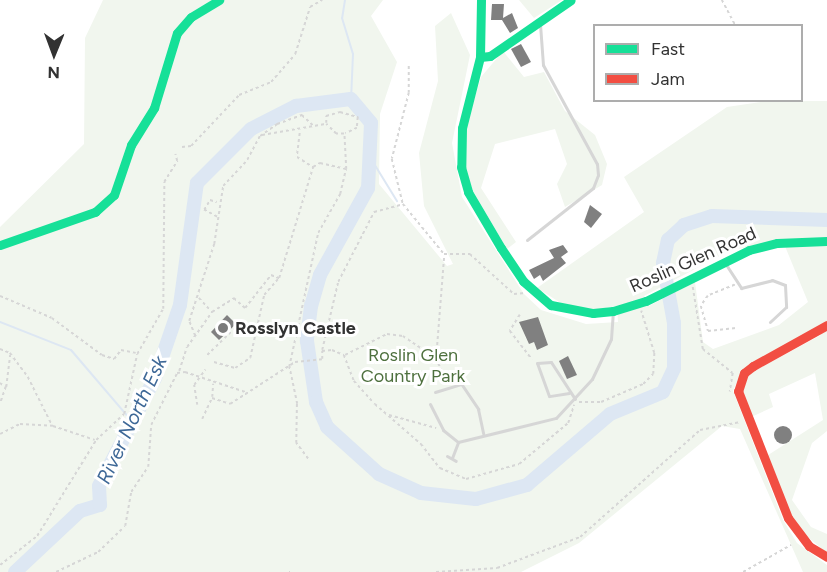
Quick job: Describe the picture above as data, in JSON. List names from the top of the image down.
{
  "streets": {
    "main road": ["Roslin Glen Road"]
  },
  "water": ["River North Esk"],
  "parks": ["Roslin Glen Country Park"],
  "places": ["Rosslyn Castle"],
  "legend": ["Fast", "Jam"],
  "north": "bottom"
}
